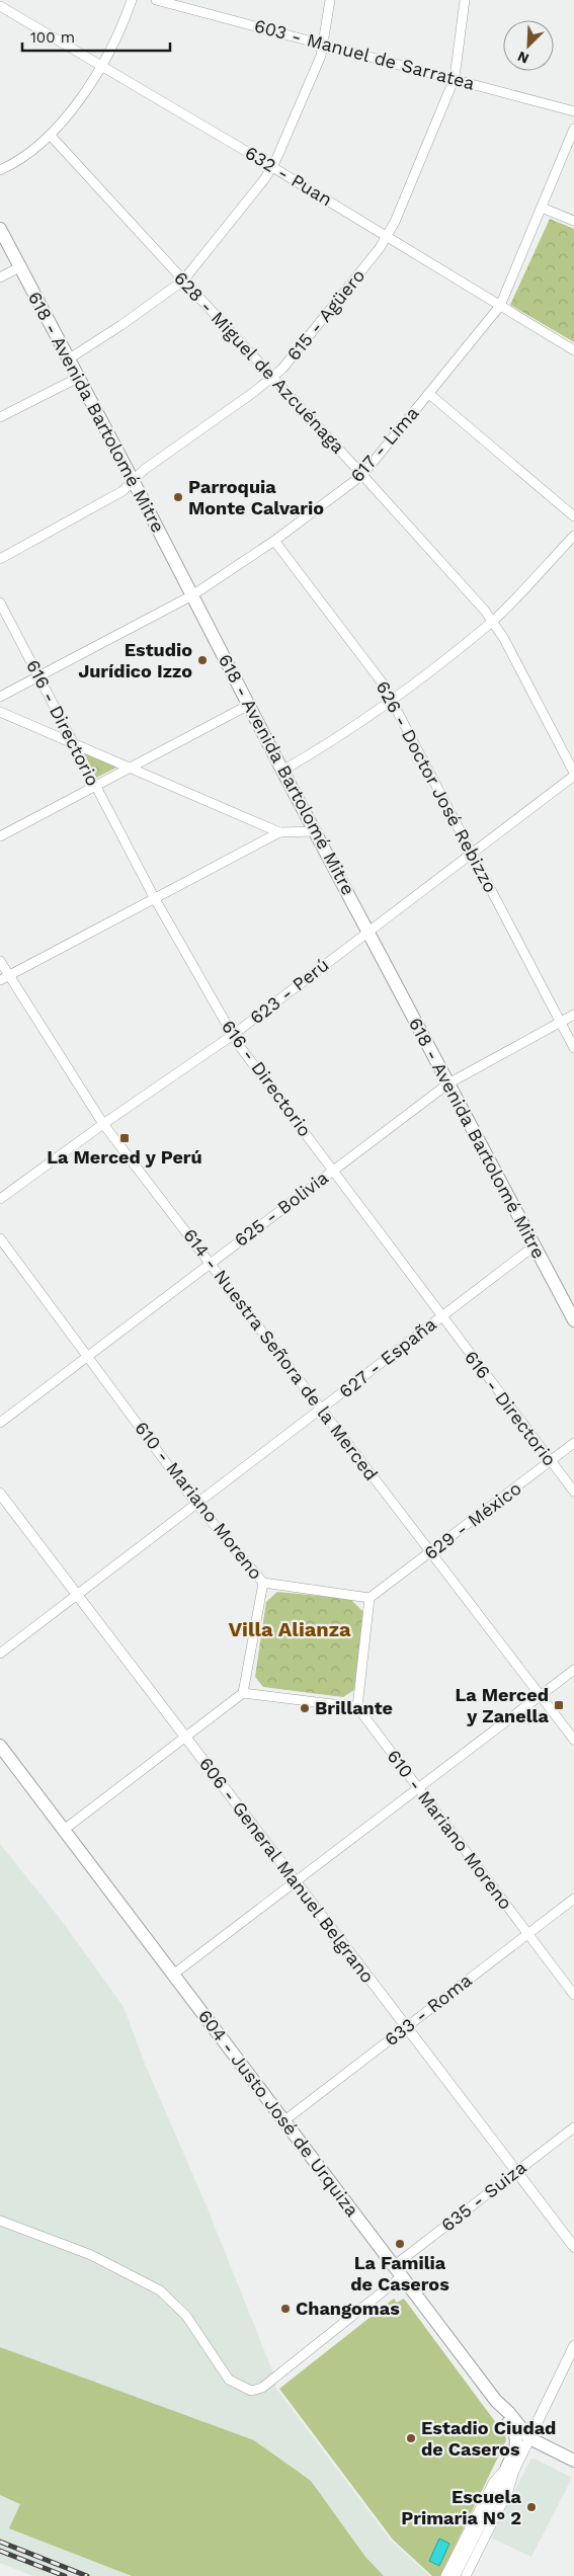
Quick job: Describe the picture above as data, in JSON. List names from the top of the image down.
{
  "streets": {
    "main road": ["618 - Avenida Bartolomé Mitre", "604 - Justo José de Urquiza"],
    "street": [
      "603 - Manuel de Sarratea",
      "632 - Puan",
      "615 - Agüero",
      "628 - Miguel de Azcuénaga",
      "617 - Lima",
      "616 - Directorio",
      "626 - Doctor José Rebizzo",
      "623 - Perú",
      "625 - Bolivia",
      "614 - Nuestra Señora de la Merced",
      "627 - España",
      "610 - Mariano Moreno",
      "629 - México",
      "606 - General Manuel Belgrano",
      "633 - Roma",
      "635 - Suiza"
    ]
  },
  "crossings": [
    ["603 - Manuel de Sarratea", "615 - Agüero"],
    ["632 - Puan", "615 - Agüero"],
    ["632 - Puan", "617 - Lima"],
    ["615 - Agüero", "628 - Miguel de Azcuénaga"],
    ["615 - Agüero", "618 - Avenida Bartolomé Mitre"],
    ["628 - Miguel de Azcuénaga", "617 - Lima"],
    ["628 - Miguel de Azcuénaga", "623 - Perú"],
    ["618 - Avenida Bartolomé Mitre", "617 - Lima"],
    ["618 - Avenida Bartolomé Mitre", "623 - Perú"],
    ["618 - Avenida Bartolomé Mitre", "625 - Bolivia"],
    ["618 - Avenida Bartolomé Mitre", "627 - España"],
    ["617 - Lima", "616 - Directorio"],
    ["617 - Lima", "626 - Doctor José Rebizzo"],
    ["616 - Directorio", "623 - Perú"],
    ["616 - Directorio", "625 - Bolivia"],
    ["616 - Directorio", "627 - España"],
    ["616 - Directorio", "629 - México"],
    ["626 - Doctor José Rebizzo", "623 - Perú"],
    ["626 - Doctor José Rebizzo", "625 - Bolivia"],
    ["623 - Perú", "614 - Nuestra Señora de la Merced"],
    ["625 - Bolivia", "614 - Nuestra Señora de la Merced"],
    ["625 - Bolivia", "610 - Mariano Moreno"],
    ["614 - Nuestra Señora de la Merced", "627 - España"],
    ["614 - Nuestra Señora de la Merced", "629 - México"],
    ["627 - España", "610 - Mariano Moreno"],
    ["627 - España", "606 - General Manuel Belgrano"],
    ["610 - Mariano Moreno", "633 - Roma"],
    ["606 - General Manuel Belgrano", "633 - Roma"],
    ["606 - General Manuel Belgrano", "635 - Suiza"],
    ["633 - Roma", "604 - Justo José de Urquiza"],
    ["604 - Justo José de Urquiza", "635 - Suiza"]
  ],
  "districts": ["Villa Alianza"],
  "places": {
    "other": [
      "Parroquia Monte Calvario",
      "Estudio Jurídico Izzo",
      "Brillante",
      "La Familia de Caseros",
      "Changomas",
      "Estadio Ciudad de Caseros",
      "Escuela Primaria N° 2"
    ],
    "transit": ["La Merced y Perú", "La Merced y Zanella"]
  },
  "scale_bar": "100 m",
  "north": "bottom left"
}
